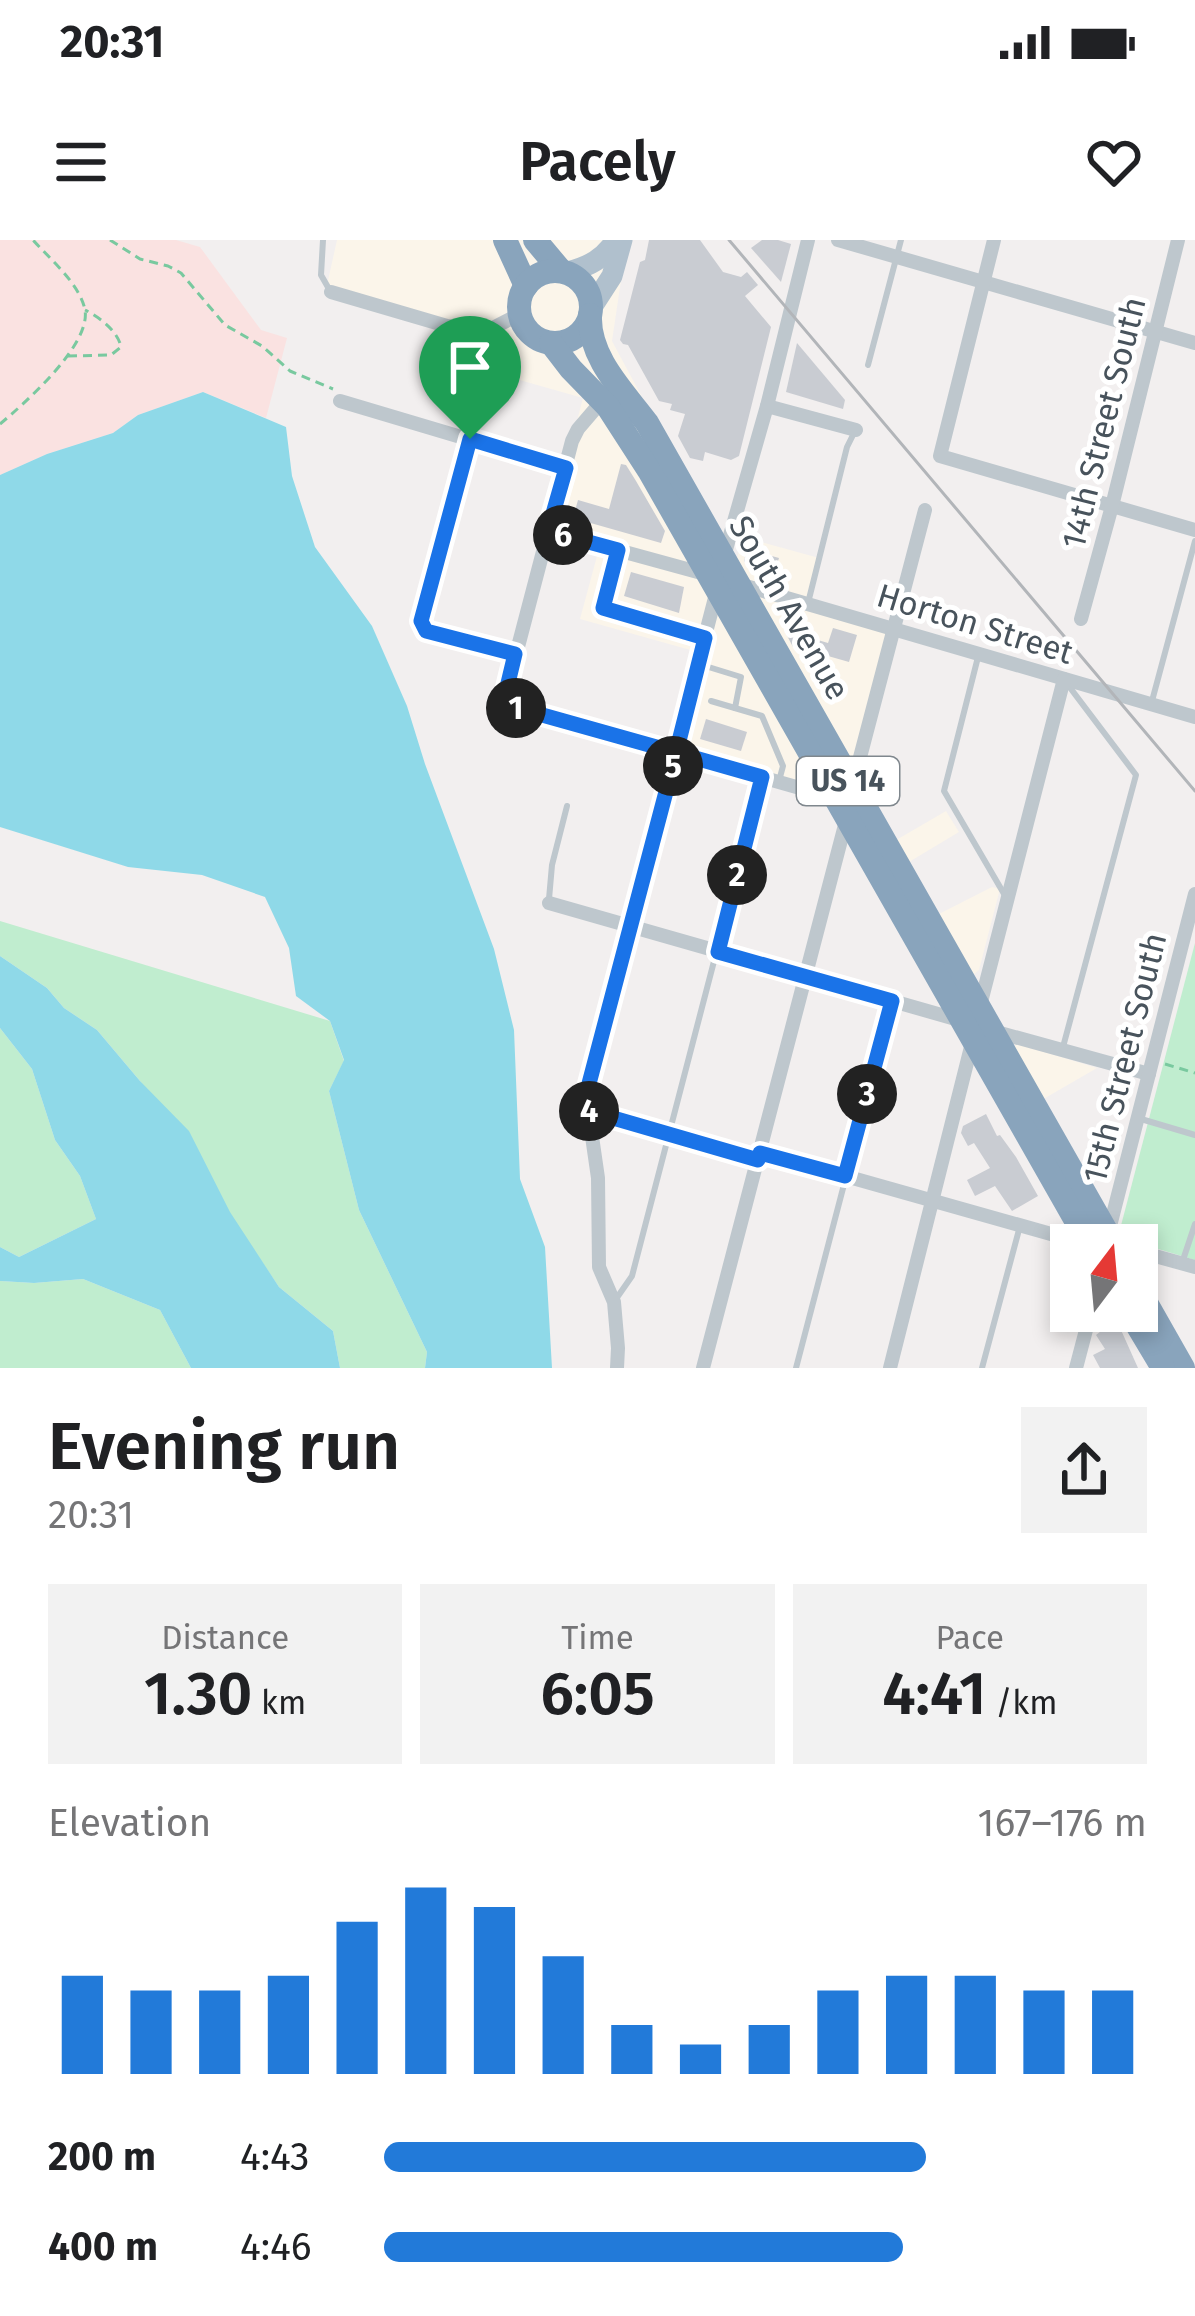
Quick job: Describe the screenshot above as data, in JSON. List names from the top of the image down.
{
  "streets": {
    "highway": ["South Avenue", "US 14"],
    "street": ["14th Street South", "Horton Street", "15th Street South"]
  },
  "crossings": [
    ["South Avenue", "Horton Street"]
  ],
  "north": "top",
  "page": {
    "status": "20:31",
    "header": "Pacely",
    "pins": [
      "6",
      "1",
      "5",
      "2",
      "3",
      "4"
    ],
    "heading": ["Evening run", "20:31"],
    "stats": [
      ["Distance", "1.30 km"],
      ["Time", "6:05"],
      ["Pace", "4:41 /km"]
    ],
    "chart": ["Elevation", "167–176 m"],
    "list": [
      {
        "name": "200 m",
        "note": "4:43"
      },
      {
        "name": "400 m",
        "note": "4:46"
      }
    ]
  }
}
